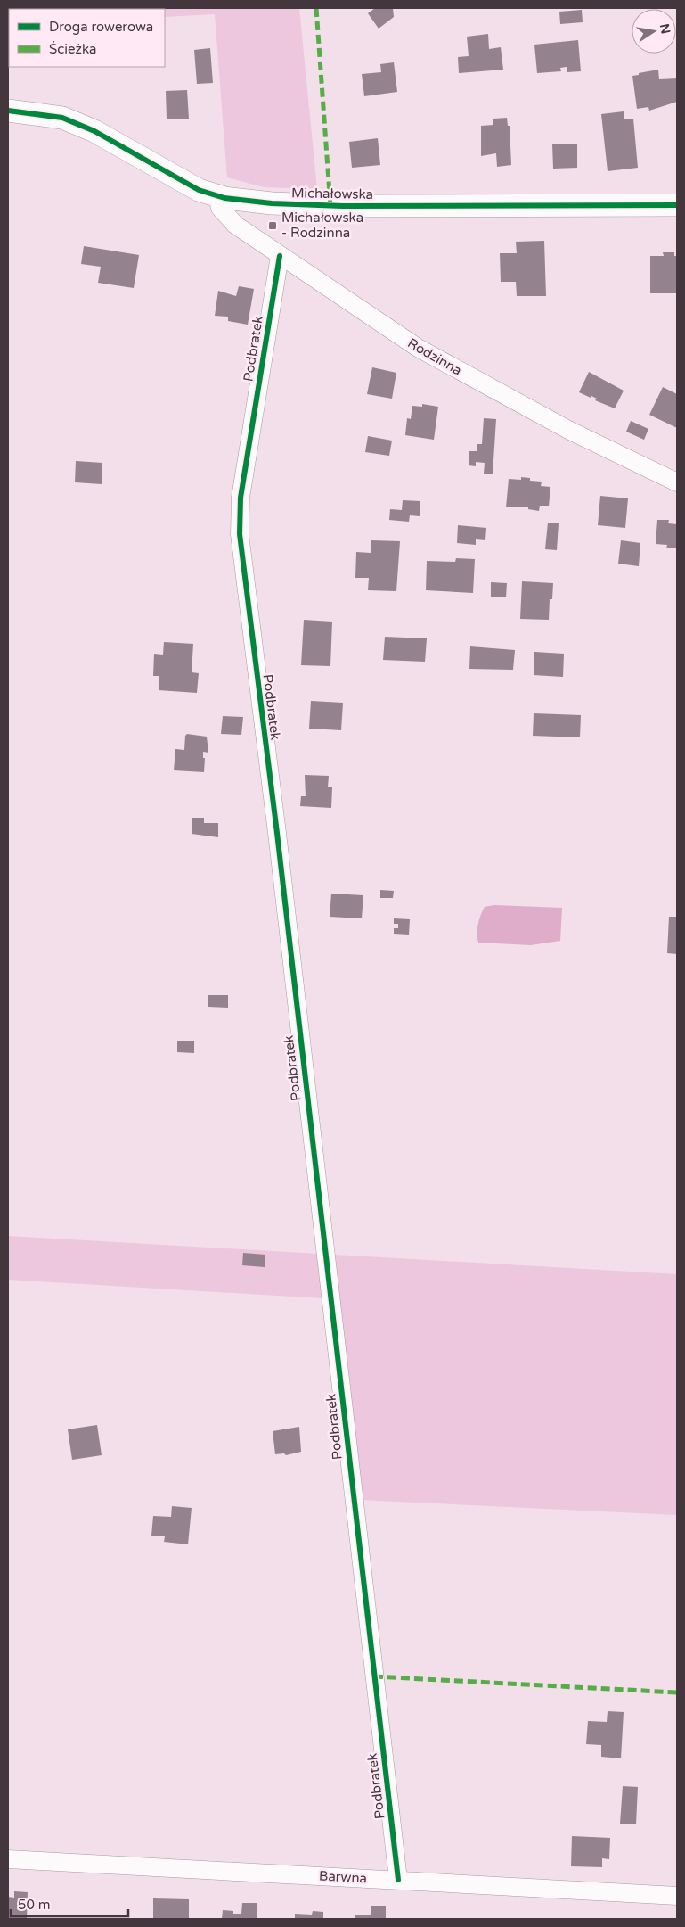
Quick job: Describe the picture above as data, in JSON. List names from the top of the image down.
{
  "streets": {
    "street": [
      "Michałowska",
      "Podbratek",
      "Rodzinna",
      "Barwna"
    ]
  },
  "crossings": [
    ["Michałowska", "Rodzinna"],
    ["Podbratek", "Rodzinna"],
    ["Podbratek", "Barwna"]
  ],
  "places": {
    "transit": ["Michałowska - Rodzinna"]
  },
  "legend": ["Droga rowerowa", "Ścieżka"],
  "scale_bar": "50 m",
  "north": "right"
}
